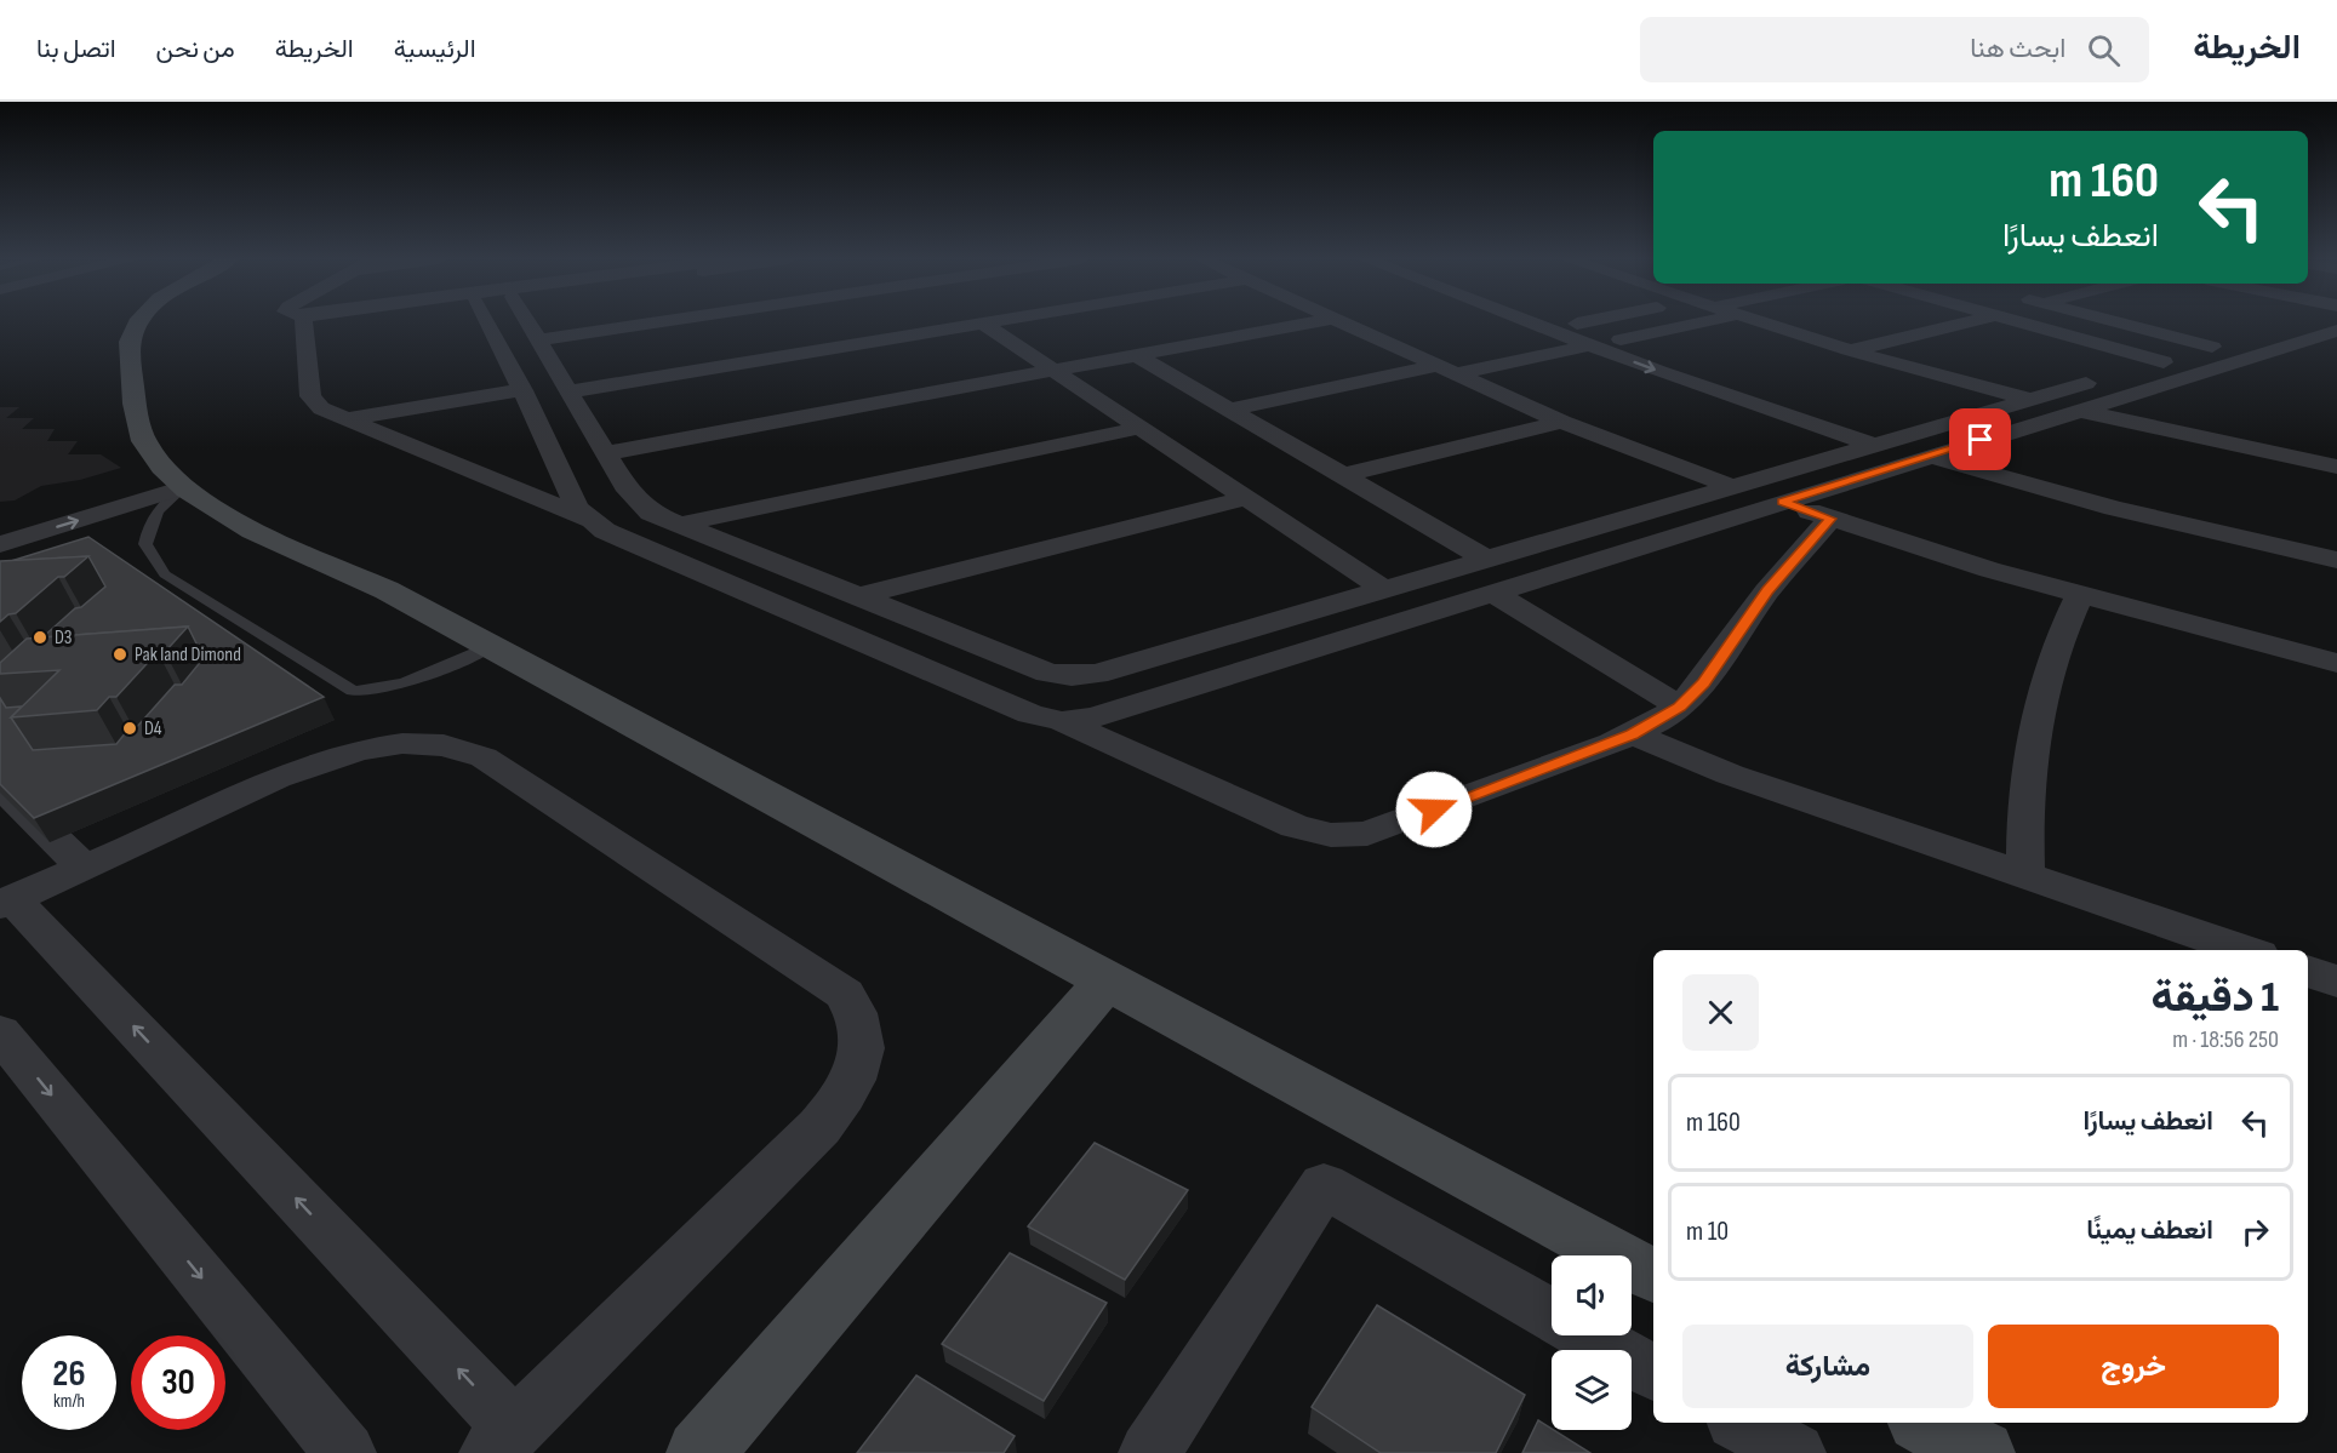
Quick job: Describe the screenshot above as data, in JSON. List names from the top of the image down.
{
  "places": ["D3", "Pak land Dimond", "D4"],
  "page": {
    "header": "الخريطة",
    "search": "ابحث هنا",
    "nav": [
      "الرئيسية",
      "الخريطة",
      "من نحن",
      "اتصل بنا"
    ],
    "turn": ["160 m", "انعطف يسارًا"],
    "heading": ["1 دقيقة", "250 m · 18:56"],
    "list": [
      {
        "name": "انعطف يسارًا",
        "value": "160 m"
      },
      {
        "name": "انعطف يمينًا",
        "value": "10 m"
      }
    ],
    "buttons": ["خروج", "مشاركة"],
    "speed": "26 km/h",
    "limit": "30"
  }
}
